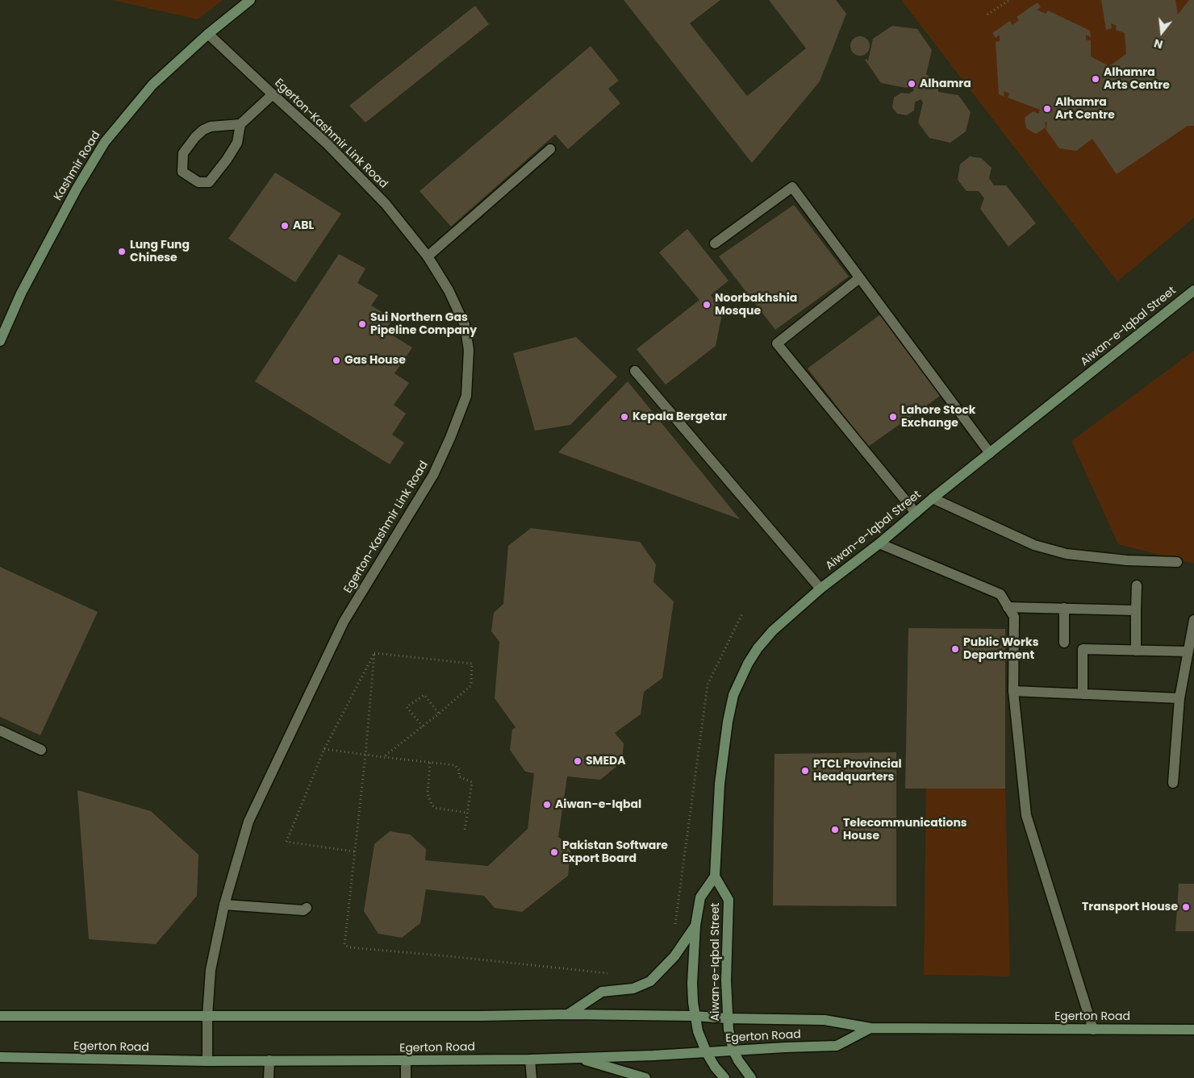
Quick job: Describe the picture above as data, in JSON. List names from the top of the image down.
{
  "streets": {
    "main road": ["Kashmir Road", "Aiwan-e-Iqbal Street", "Egerton Road"],
    "street": ["Egerton-Kashmir Link Road"]
  },
  "crossings": [
    ["Egerton-Kashmir Link Road", "Kashmir Road"],
    ["Egerton-Kashmir Link Road", "Egerton Road"],
    ["Aiwan-e-Iqbal Street", "Egerton Road"]
  ],
  "places": [
    "Alhamra Arts Centre",
    "Alhamra",
    "Alhamra Art Centre",
    "ABL",
    "Lung Fung Chinese",
    "Noorbakhshia Mosque",
    "Sui Northern Gas Pipeline Company",
    "Gas House",
    "Kepala Bergetar",
    "Lahore Stock Exchange",
    "Public Works Department",
    "SMEDA",
    "PTCL Provincial Headquarters",
    "Aiwan-e-Iqbal",
    "Telecommunications House",
    "Pakistan Software Export Board",
    "Transport House"
  ],
  "north": "bottom"
}
